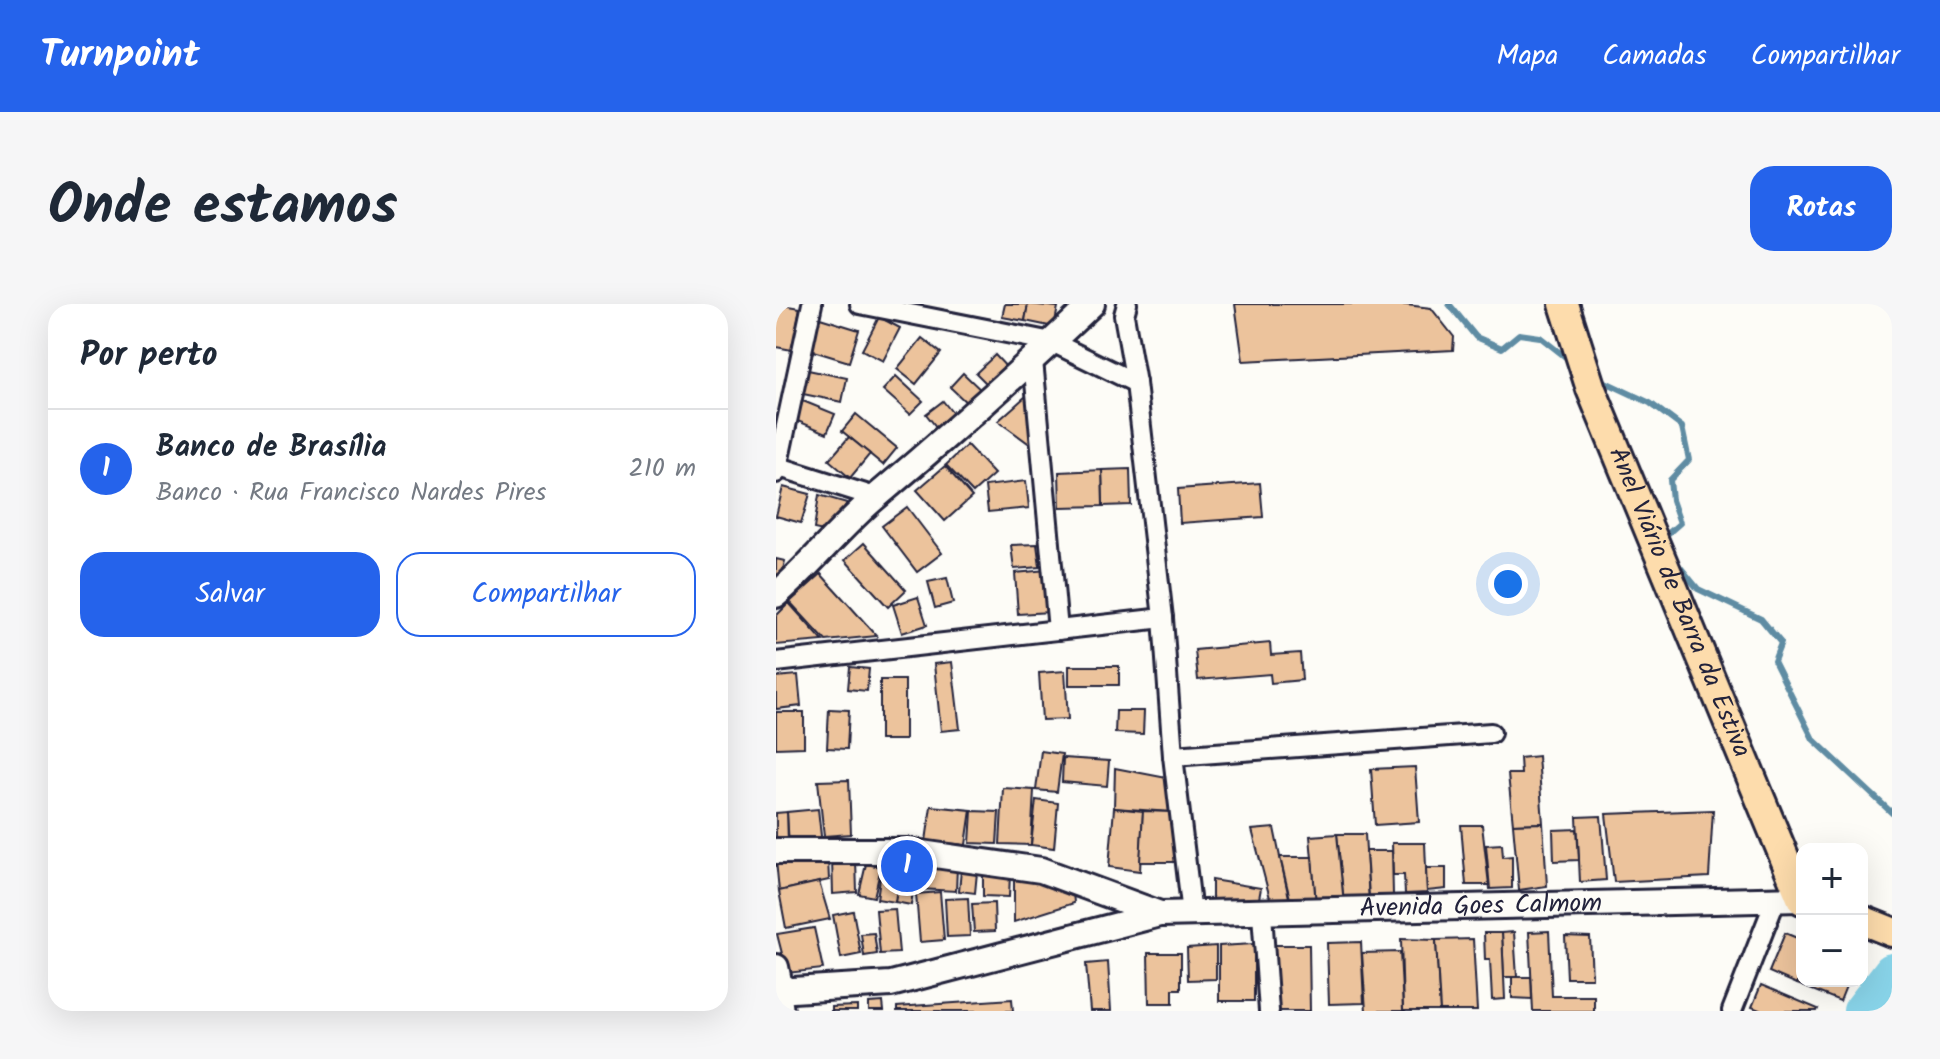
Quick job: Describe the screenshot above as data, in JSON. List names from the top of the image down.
{
  "streets": {
    "main road": ["Anel Viário de Barra da Estiva", "Avenida Goes Calmom"]
  },
  "crossings": [
    ["Anel Viário de Barra da Estiva", "Avenida Goes Calmom"]
  ],
  "page": {
    "header": "Turnpoint",
    "nav": ["Mapa", "Camadas", "Compartilhar"],
    "title": "Onde estamos",
    "buttons": [
      "Rotas",
      ["Salvar", "Compartilhar"]
    ],
    "heading": "Por perto",
    "list": [
      {
        "mark": "1",
        "name": "Banco de Brasília",
        "note": "Banco · Rua Francisco Nardes Pires",
        "value": "210 m"
      }
    ],
    "pins": "1",
    "map_buttons": ["+", "−"]
  }
}
